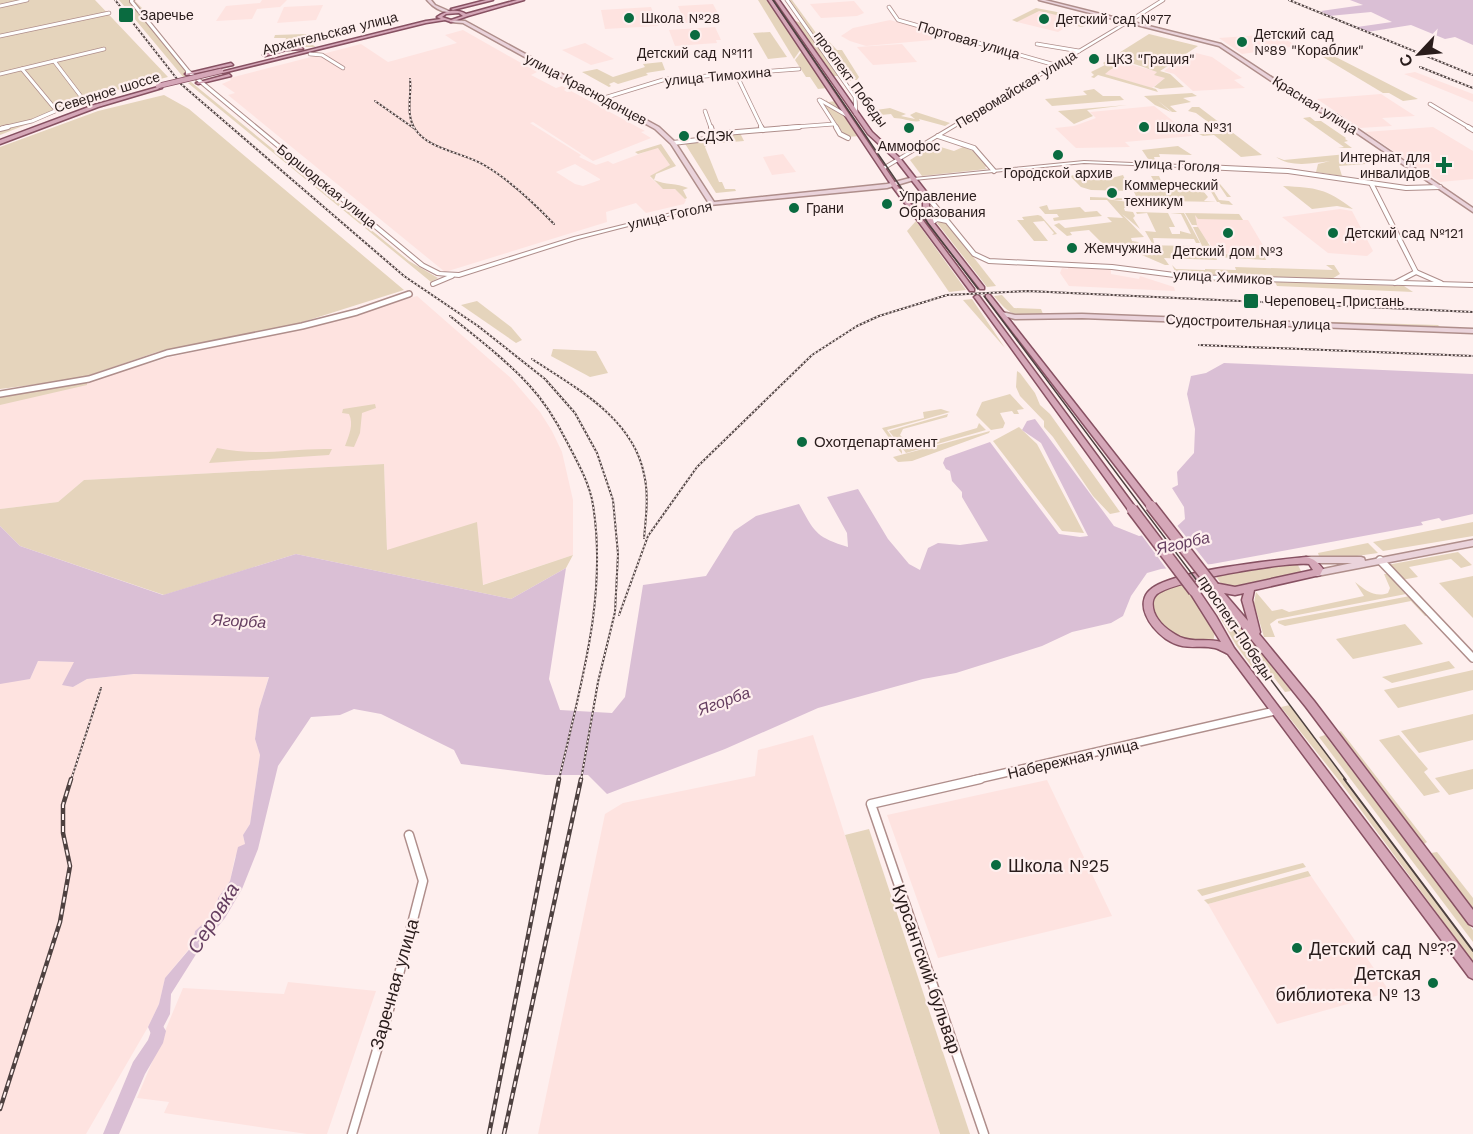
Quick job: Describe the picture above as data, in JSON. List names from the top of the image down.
{
  "streets": {
    "main road": [
      "Архангельская улица",
      "проспект Победы",
      "улица Краснодонцев",
      "Северное шоссе",
      "Красная улица",
      "улица Гоголя",
      "Судостроительная улица"
    ],
    "street": [
      "Портовая улица",
      "улица Тимохина",
      "Первомайская улица",
      "Боршодская улица",
      "улица Химиков",
      "Набережная улица",
      "Курсантский бульвар",
      "Заречная улица"
    ]
  },
  "crossings": [
    ["Архангельская улица", "Северное шоссе"],
    ["Портовая улица", "Первомайская улица"],
    ["улица Тимохина", "улица Краснодонцев"],
    ["проспект Победы", "Первомайская улица"],
    ["проспект Победы", "улица Гоголя"],
    ["проспект Победы", "Судостроительная улица"],
    ["проспект Победы", "Набережная улица"],
    ["улица Краснодонцев", "улица Гоголя"],
    ["Первомайская улица", "Красная улица"],
    ["Красная улица", "улица Гоголя"],
    ["улица Гоголя", "Боршодская улица"],
    ["Набережная улица", "Курсантский бульвар"]
  ],
  "water": ["Ягорба", "Серовка"],
  "places": {
    "transit": ["Заречье", "Череповец-Пристань"],
    "other": [
      "Школа №28",
      "Детский сад №77",
      "Детский сад №111",
      "Детский сад №89 \"Кораблик\"",
      "ЦКЗ \"Грация\"",
      "Школа №31",
      "Аммофос",
      "СДЭК",
      "Городской архив",
      "Коммерческий техникум",
      "Управление Образования",
      "Грани",
      "Детский дом №3",
      "Детский сад №121",
      "Жемчужина",
      "Охотдепартамент",
      "Школа №25",
      "Детский сад №??",
      "Детская библиотека № 13"
    ],
    "health": ["Интернат для инвалидов"]
  },
  "north": "bottom left"
}
